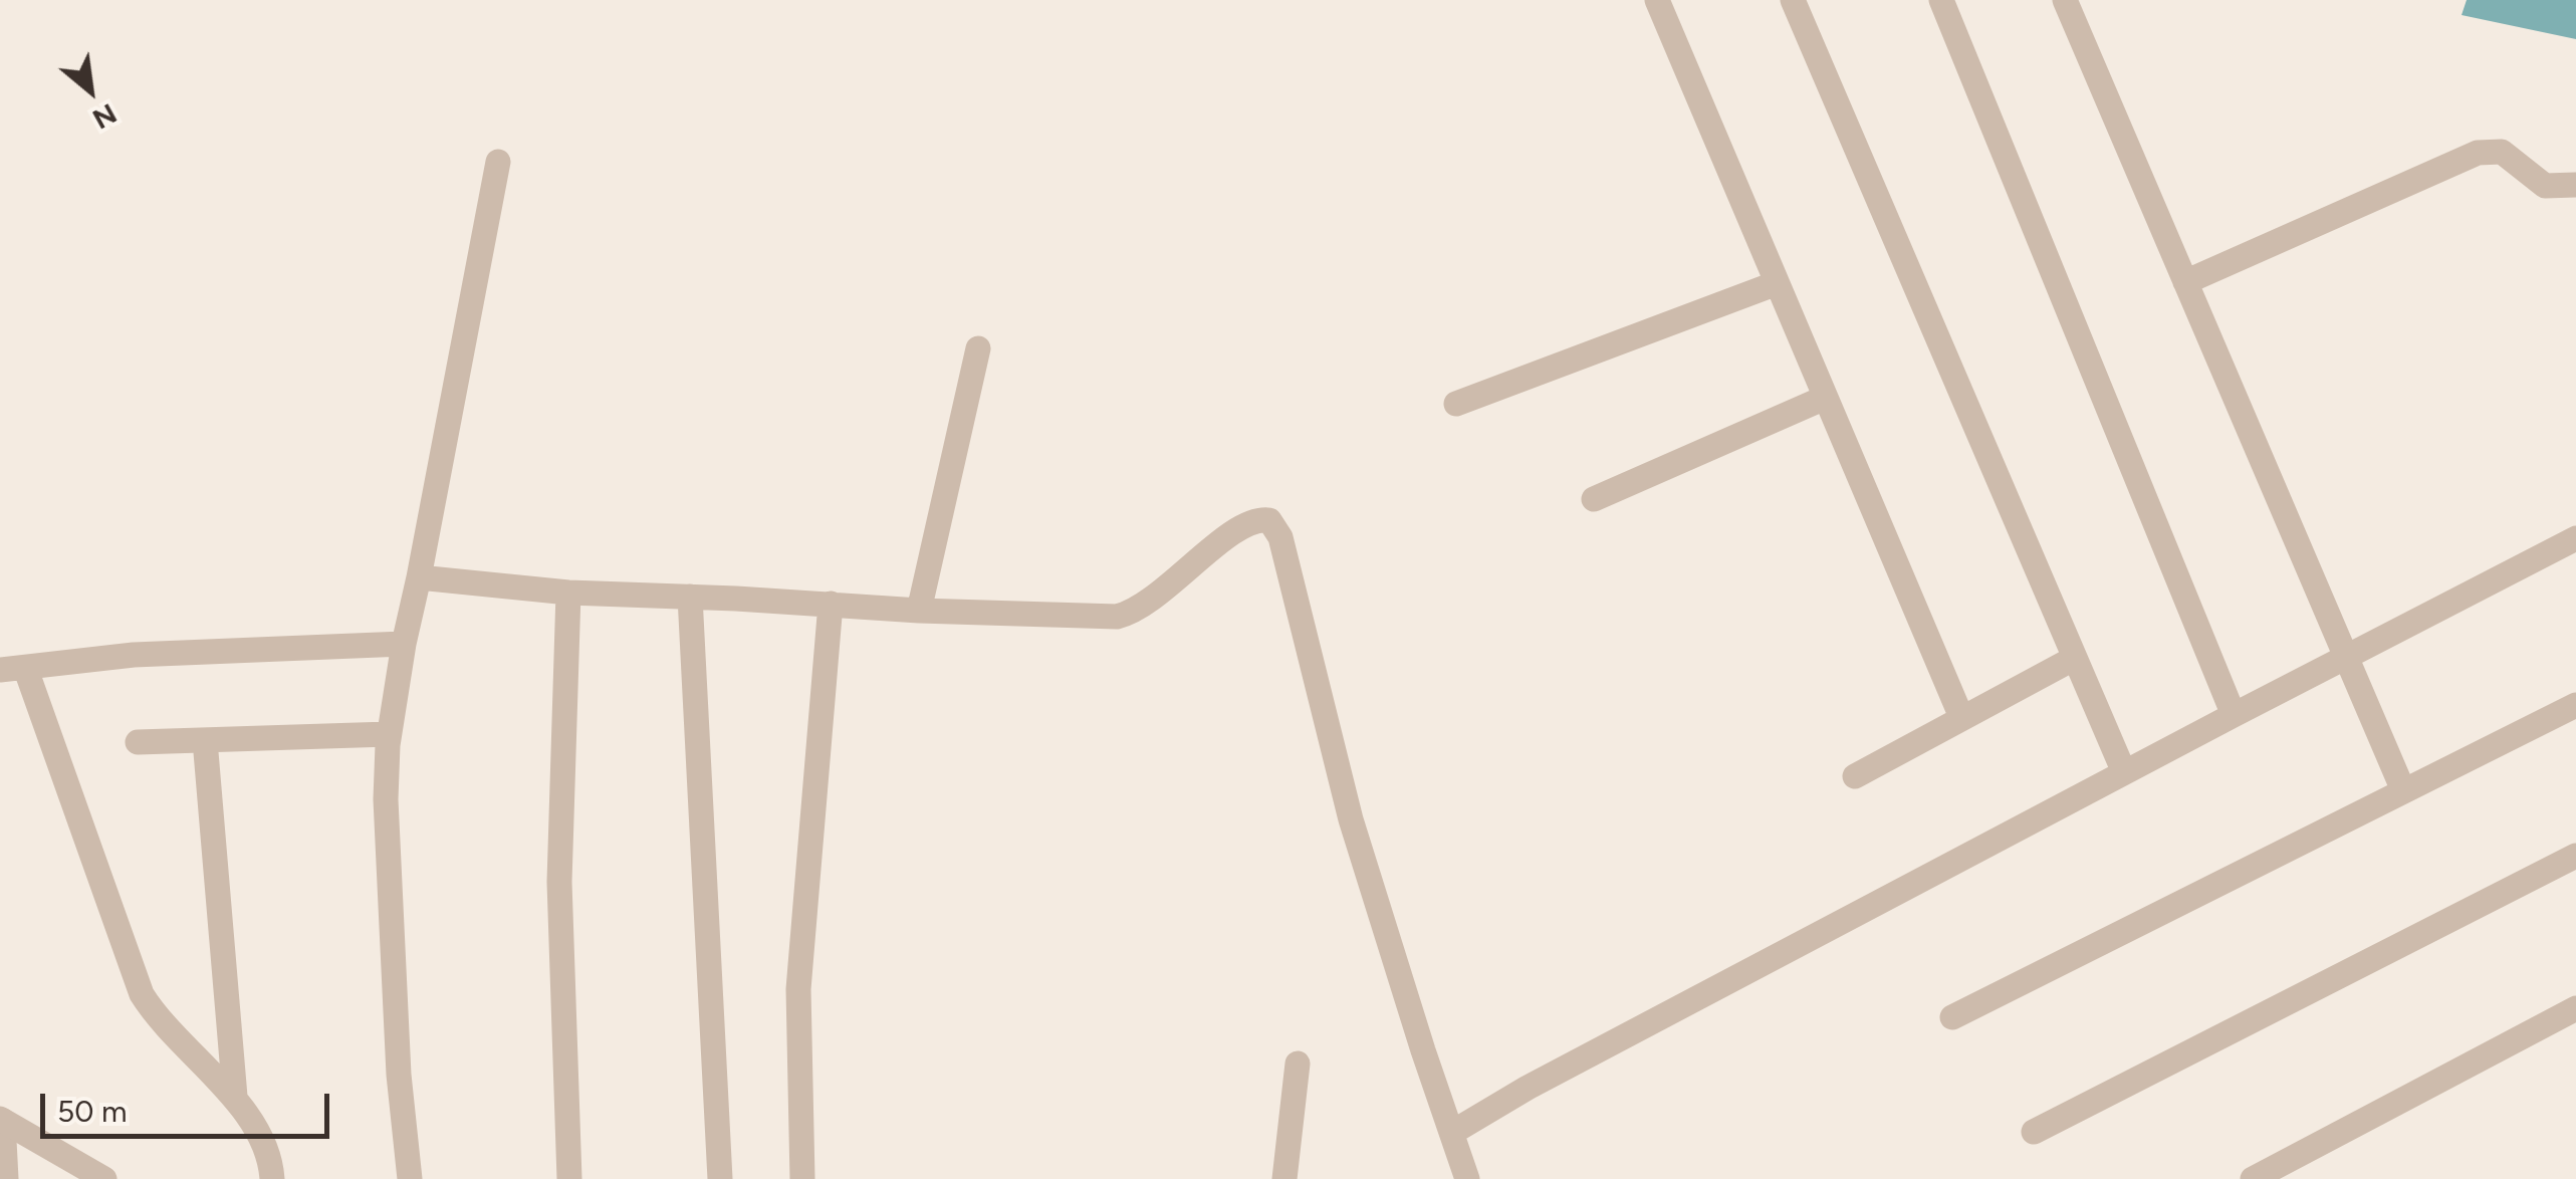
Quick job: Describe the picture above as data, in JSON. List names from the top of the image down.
{
  "scale_bar": "50 m",
  "north": "bottom right"
}
